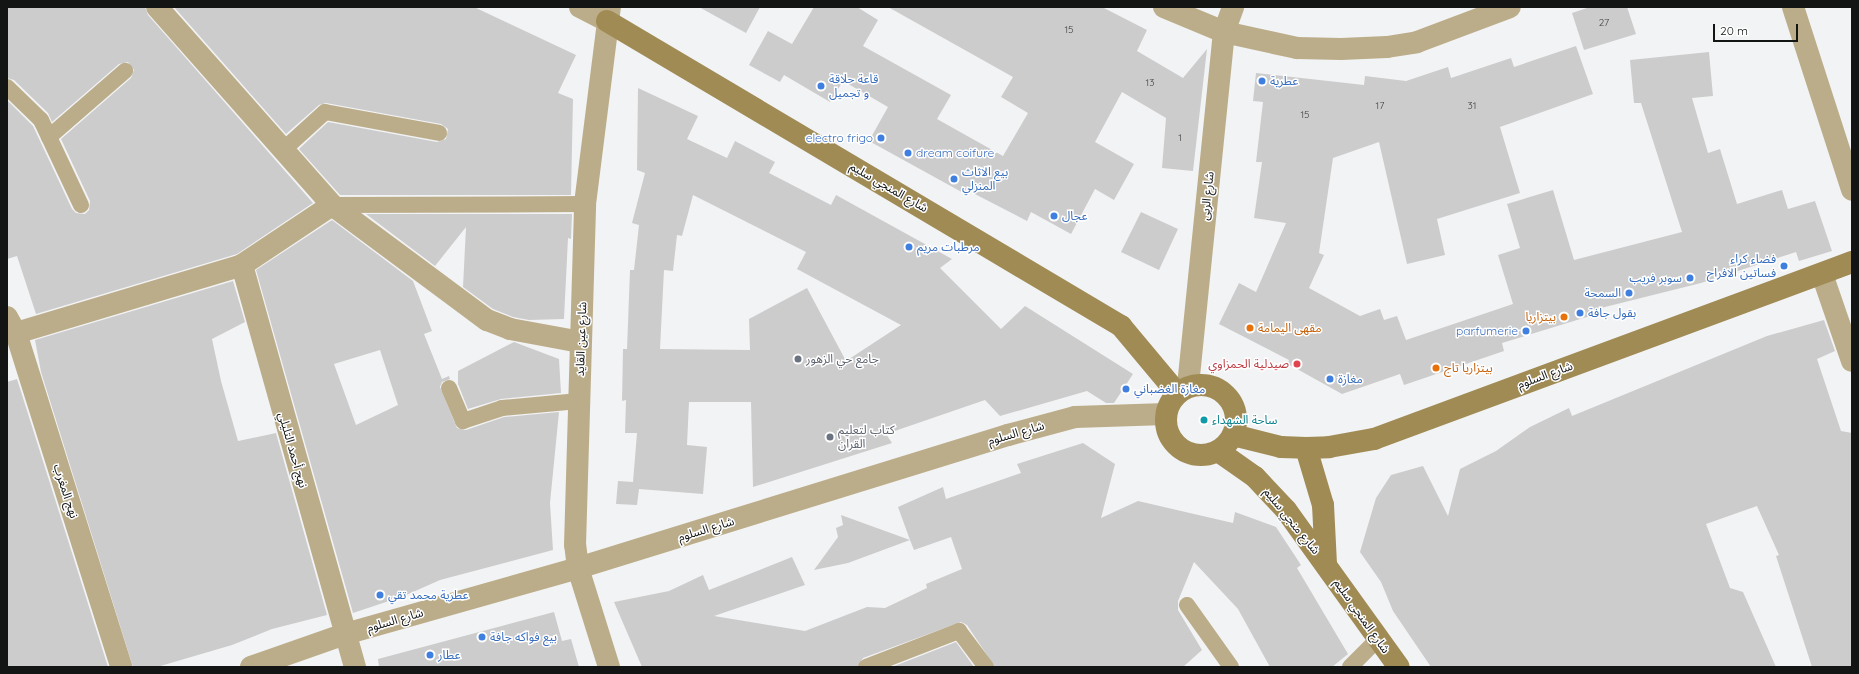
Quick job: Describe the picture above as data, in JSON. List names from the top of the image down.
{
  "streets": {
    "street": [
      "شارع المنجي سليم",
      "شارع الربى",
      "شارع عين القايد",
      "شارع السلوم",
      "نهج أحمد التليلي",
      "نهج المغرب",
      "شارع منجي سليم"
    ]
  },
  "crossings": [
    ["شارع المنجي سليم", "شارع الربى"],
    ["شارع المنجي سليم", "شارع عين القايد"],
    ["شارع المنجي سليم", "شارع السلوم"],
    ["شارع المنجي سليم", "شارع منجي سليم"],
    ["شارع الربى", "شارع السلوم"],
    ["شارع الربى", "شارع منجي سليم"],
    ["شارع عين القايد", "شارع السلوم"],
    ["شارع السلوم", "نهج أحمد التليلي"],
    ["شارع السلوم", "شارع منجي سليم"]
  ],
  "places": [
    "عطرية",
    "قاعة حلاقة و تجميل",
    "electro frigo",
    "dream coifure",
    "بيع الاثاث المنزلي",
    "عجال",
    "مرطبات مريم",
    "فضاء كراء فساتين الافراح",
    "سوبر فريب",
    "السمحة",
    "بقول جافة",
    "بيتزاريا",
    "مقهى اليمامة",
    "parfumerie",
    "جامع حي الزهور",
    "صيدلية الحمزاوي",
    "بيتزاريا تاج",
    "مغازة",
    "مغازة الغضباني",
    "ساحة الشهداء",
    "كتاب لتعليم القران",
    "عطرية محمد تقي",
    "بيع فواكه جافة",
    "عطار"
  ],
  "house_numbers": [
    "27",
    "15",
    "13",
    "17",
    "31",
    "15",
    "1"
  ],
  "scale_bar": "20 m"
}
